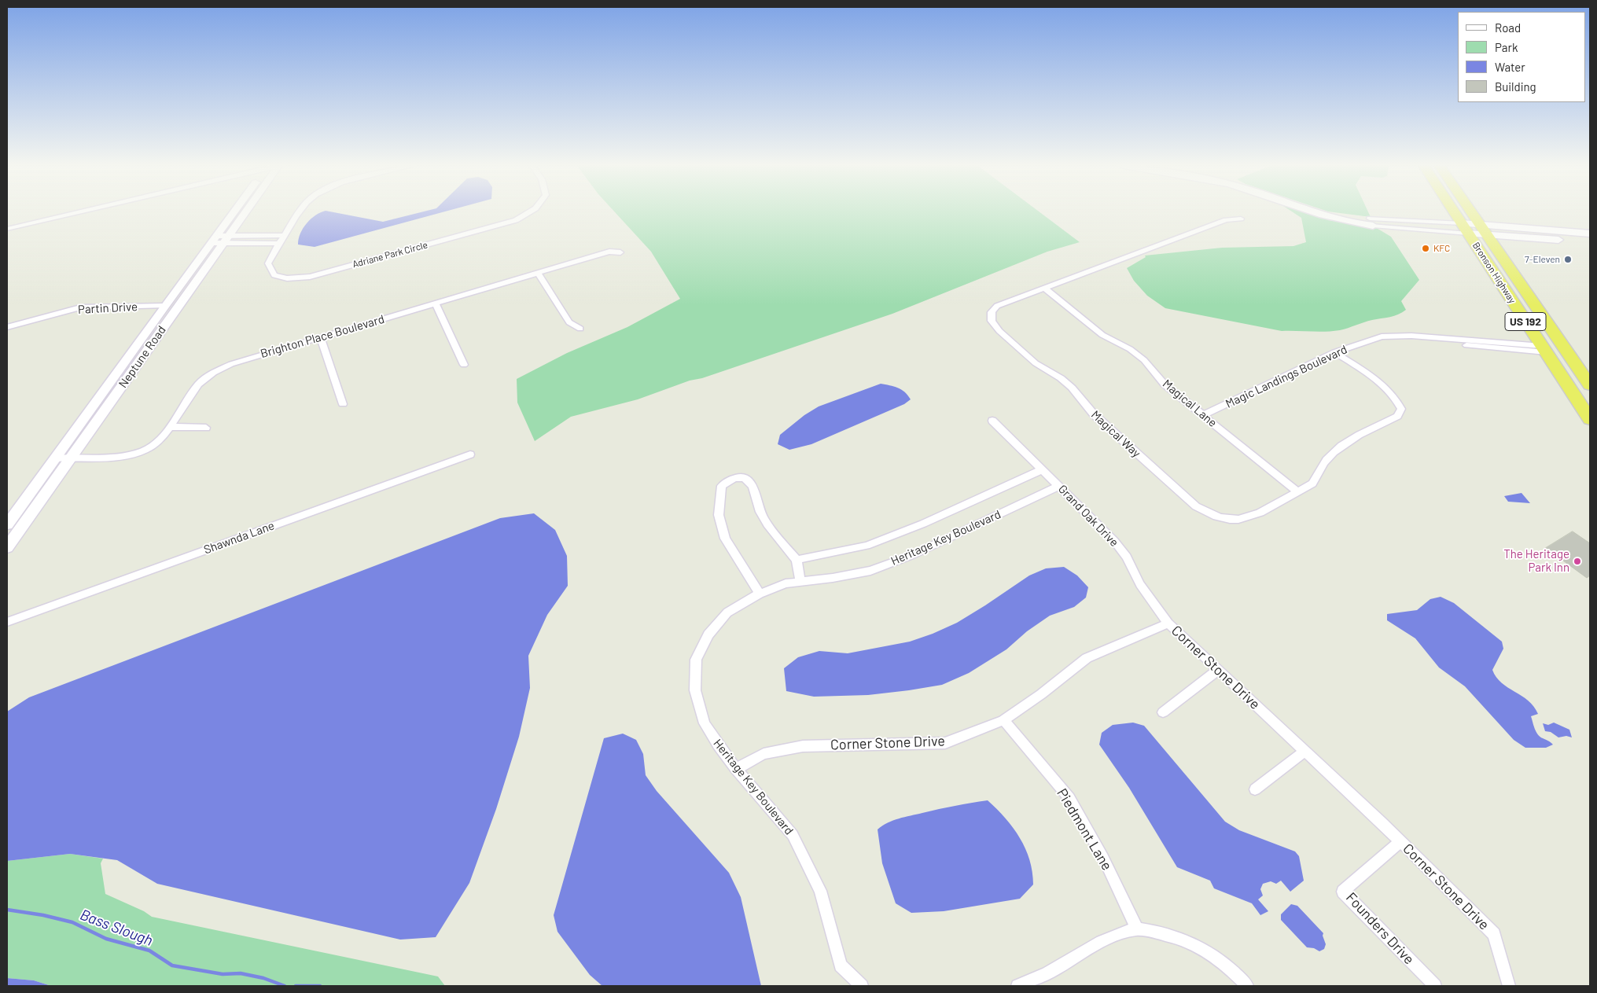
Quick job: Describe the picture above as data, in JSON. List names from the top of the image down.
{
  "streets": {
    "highway": ["Bronson Highway", "US 192"],
    "main road": ["Neptune Road"],
    "street": [
      "Adriane Park Circle",
      "Partin Drive",
      "Brighton Place Boulevard",
      "Magic Landings Boulevard",
      "Magical Lane",
      "Magical Way",
      "Grand Oak Drive",
      "Shawnda Lane",
      "Heritage Key Boulevard",
      "Corner Stone Drive",
      "Piedmont Lane",
      "Founders Drive"
    ]
  },
  "crossings": [
    ["Bronson Highway", "Magic Landings Boulevard"],
    ["Partin Drive", "Neptune Road"],
    ["Brighton Place Boulevard", "Neptune Road"],
    ["Magic Landings Boulevard", "Magical Lane"],
    ["Magic Landings Boulevard", "Magical Way"],
    ["Magical Lane", "Magical Way"],
    ["Grand Oak Drive", "Heritage Key Boulevard"],
    ["Grand Oak Drive", "Corner Stone Drive"],
    ["Heritage Key Boulevard", "Corner Stone Drive"],
    ["Corner Stone Drive", "Piedmont Lane"],
    ["Corner Stone Drive", "Founders Drive"]
  ],
  "water": ["Bass Slough"],
  "places": ["KFC", "7-Eleven", "The Heritage Park Inn"],
  "legend": [
    "Road",
    "Park",
    "Water",
    "Building"
  ]
}
